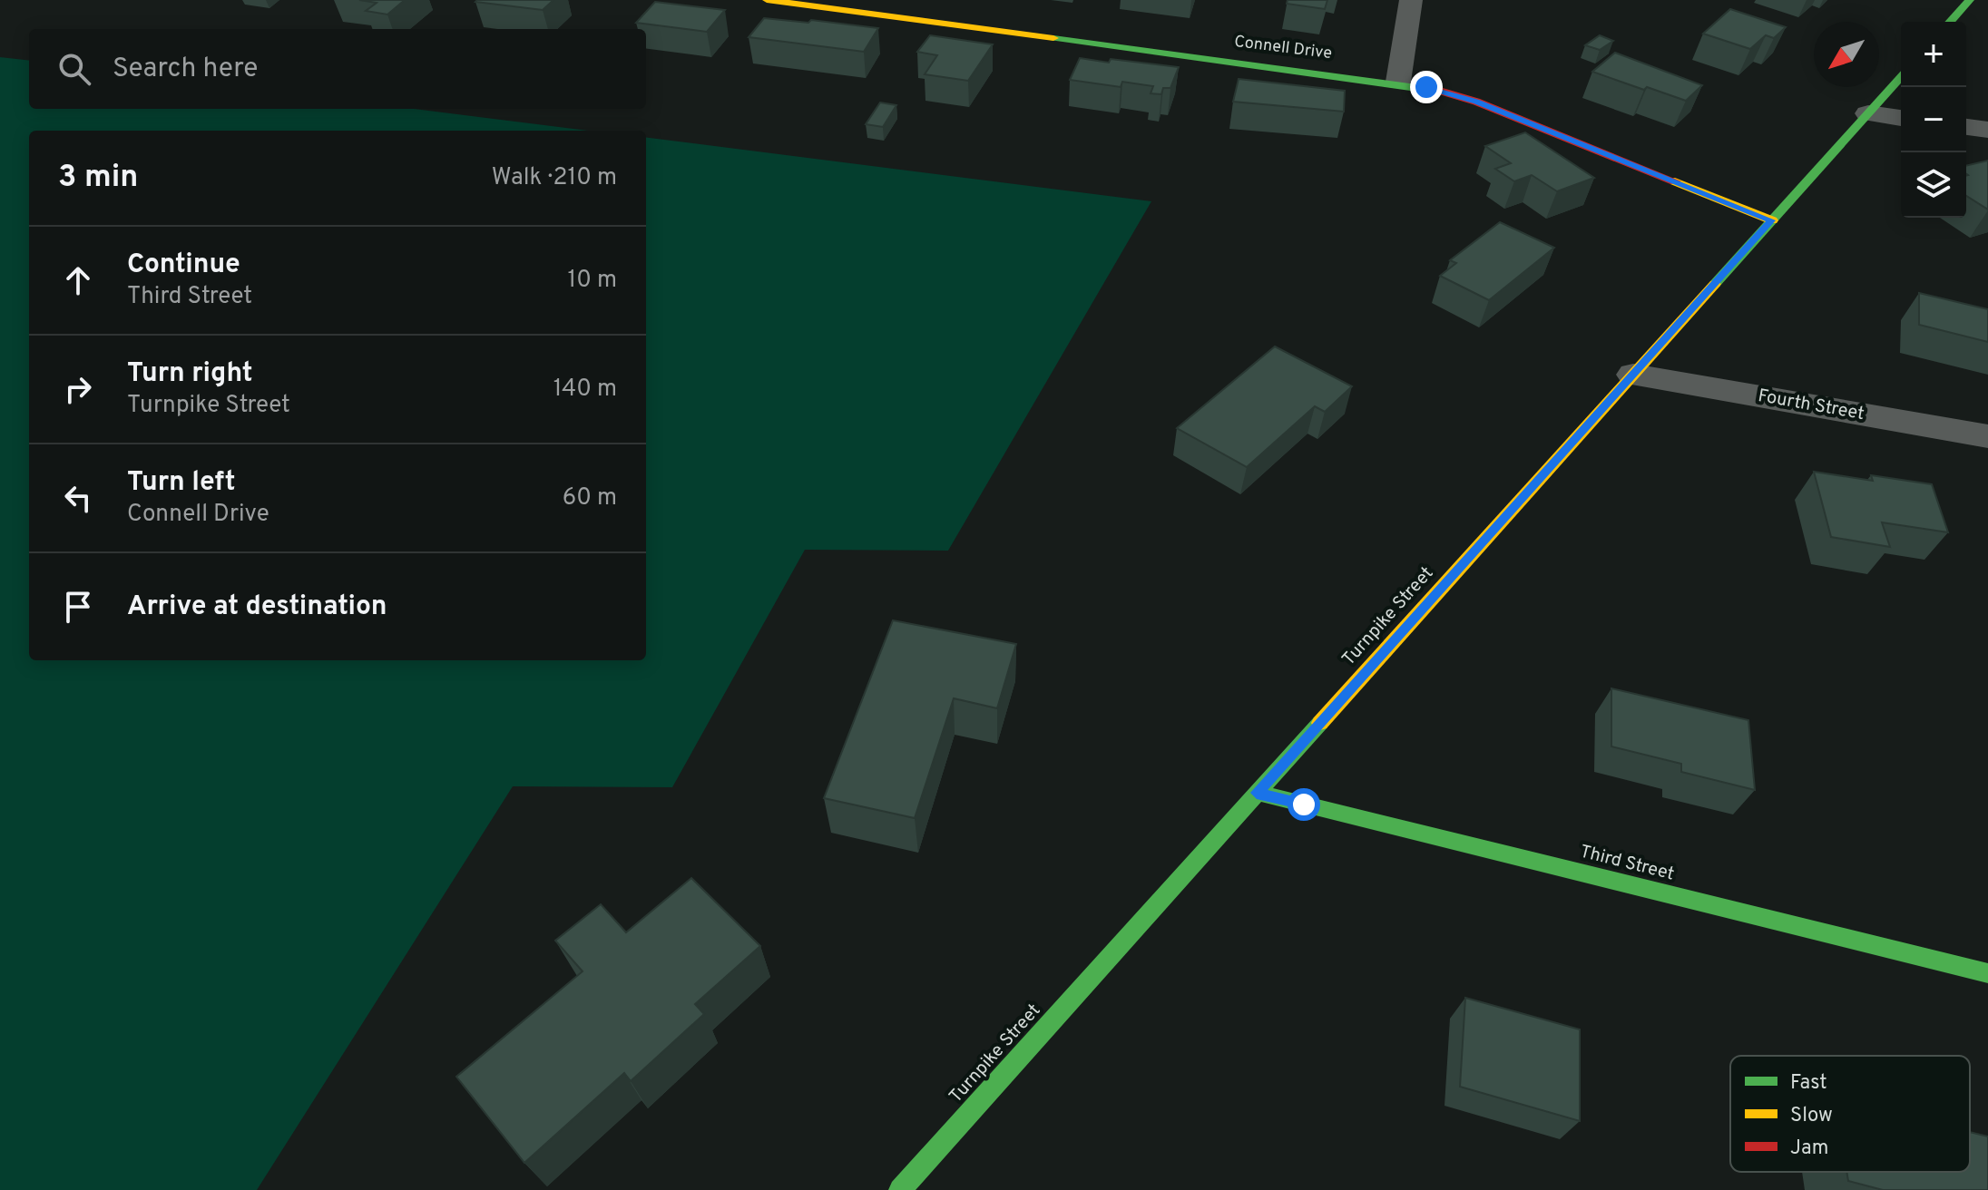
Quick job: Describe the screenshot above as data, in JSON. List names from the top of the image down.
{
  "streets": {
    "street": [
      "Connell Drive",
      "Fourth Street",
      "Turnpike Street",
      "Third Street"
    ]
  },
  "crossings": [
    ["Connell Drive", "Turnpike Street"],
    ["Fourth Street", "Turnpike Street"],
    ["Turnpike Street", "Third Street"]
  ],
  "legend": ["Fast", "Slow", "Jam"],
  "north": "bottom left",
  "page": {
    "map_buttons": ["+", "−"],
    "search": "Search here",
    "heading": ["3 min", "Walk · 210 m"],
    "list": [
      ["Continue", "Third Street", "10 m"],
      ["Turn right", "Turnpike Street", "140 m"],
      ["Turn left", "Connell Drive", "60 m"],
      "Arrive at destination"
    ]
  }
}
